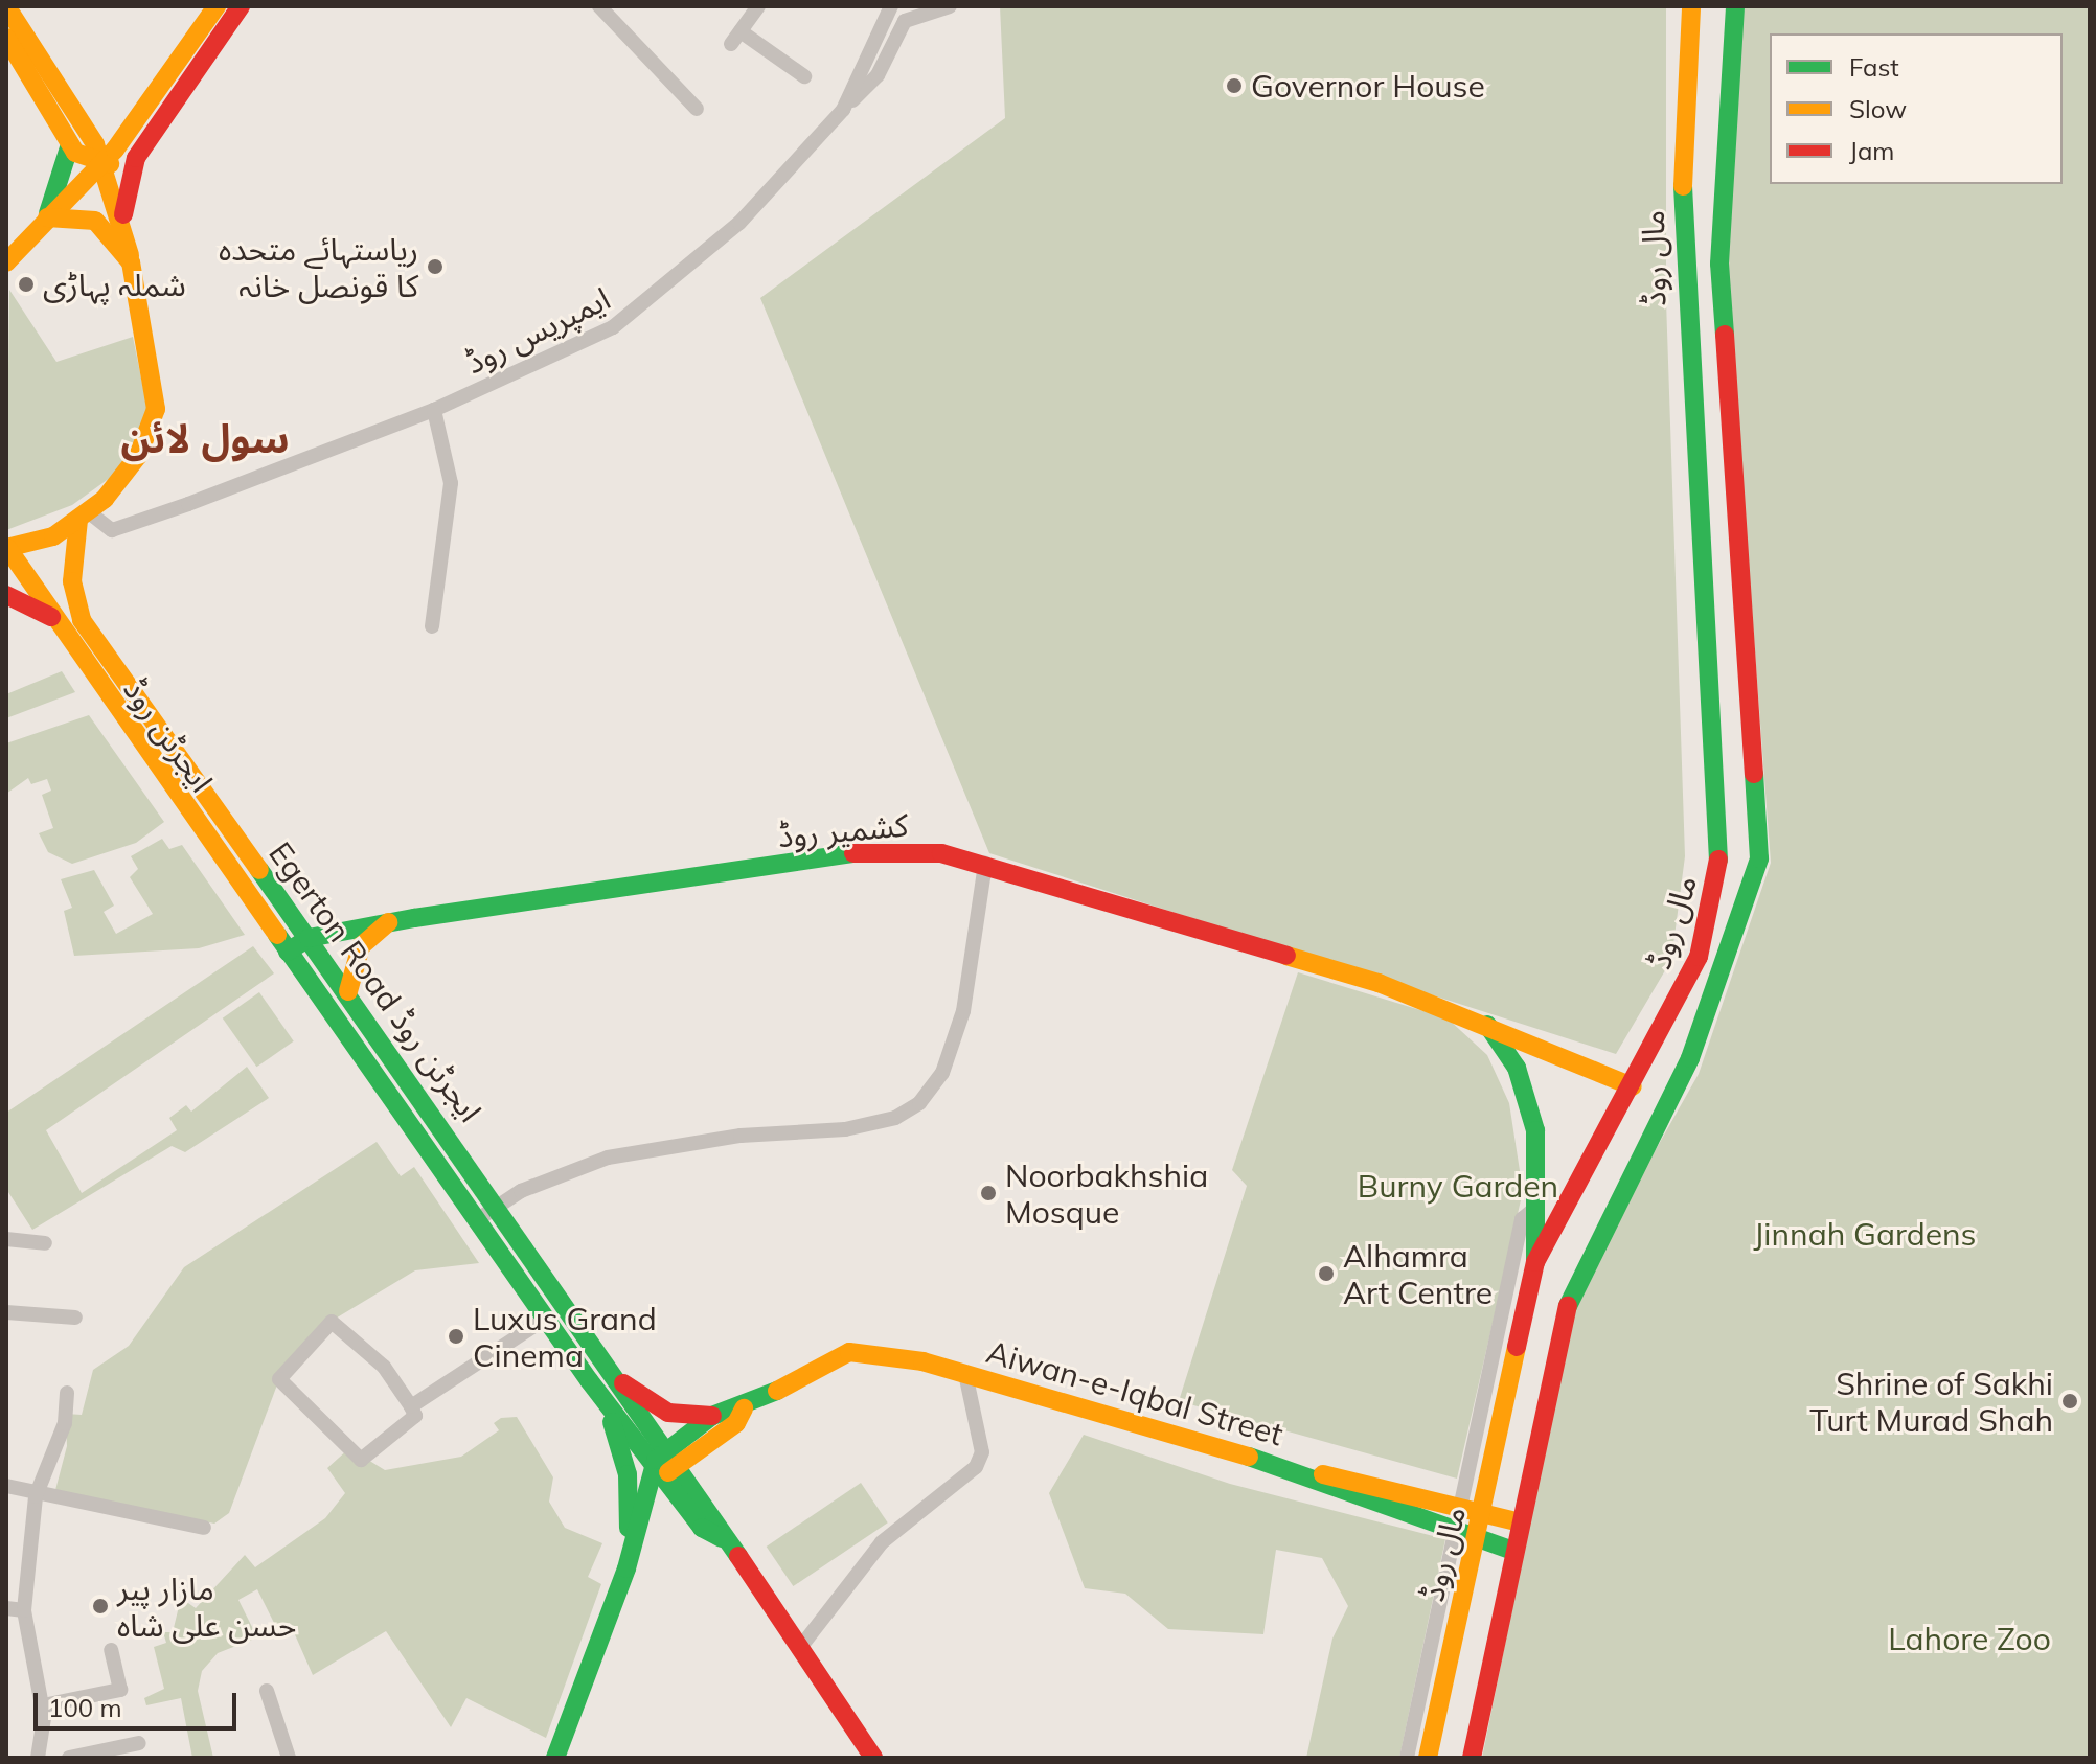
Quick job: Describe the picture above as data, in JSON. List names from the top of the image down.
{
  "streets": {
    "main road": [
      "مال روڈ",
      "ایجرٹن روڈ",
      "کشمیر روڈ",
      "Egerton Road ایجرٹن روڈ",
      "Aiwan-e-Iqbal Street"
    ],
    "street": ["ایمپریس روڈ"]
  },
  "crossings": [
    ["مال روڈ", "کشمیر روڈ"],
    ["مال روڈ", "Aiwan-e-Iqbal Street"],
    ["ایمپریس روڈ", "Egerton Road ایجرٹن روڈ"],
    ["ایجرٹن روڈ", "کشمیر روڈ"],
    ["ایجرٹن روڈ", "Egerton Road ایجرٹن روڈ"],
    ["کشمیر روڈ", "Egerton Road ایجرٹن روڈ"],
    ["Egerton Road ایجرٹن روڈ", "Aiwan-e-Iqbal Street"]
  ],
  "districts": ["سول لائن"],
  "parks": ["Burny Garden", "Jinnah Gardens", "Lahore Zoo"],
  "places": [
    "Governor House",
    "ریاستہائے متحدہ کا قونصل خانہ",
    "شملہ پہاڑی",
    "Noorbakhshia Mosque",
    "Alhamra Art Centre",
    "Luxus Grand Cinema",
    "Shrine of Sakhi Turt Murad Shah",
    "مازار پیر حسن علی شاہ"
  ],
  "legend": ["Fast", "Slow", "Jam"],
  "scale_bar": "100 m"
}
